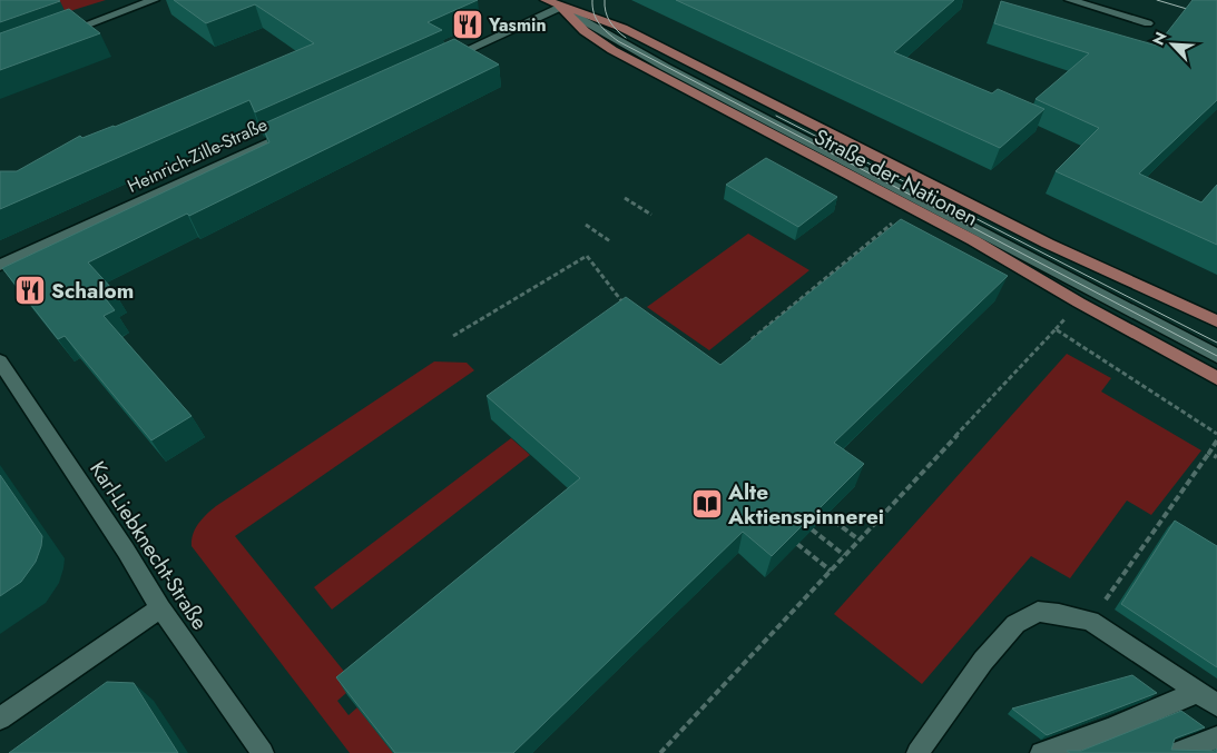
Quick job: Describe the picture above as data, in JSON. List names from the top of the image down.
{
  "streets": {
    "main road": ["Straße der Nationen"],
    "street": ["Heinrich-Zille-Straße", "Karl-Liebknecht-Straße"]
  },
  "places": {
    "restaurant": ["Yasmin", "Schalom"],
    "library": ["Alte Aktienspinnerei"]
  },
  "north": "top left"
}
